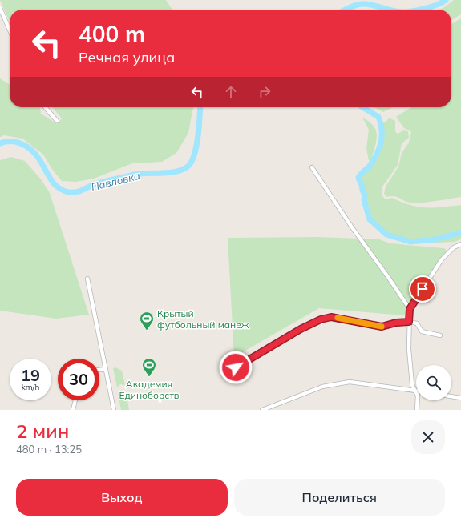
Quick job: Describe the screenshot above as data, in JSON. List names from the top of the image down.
{
  "water": ["Павловка"],
  "places": {
    "sports": ["Крытый футбольный манеж", "Академия Единоборств"]
  },
  "page": {
    "turn": ["400 m", "Речная улица"],
    "speed": "19 km/h",
    "limit": "30",
    "heading": ["2 мин", "480 m · 13:25"],
    "buttons": ["Выход", "Поделиться"]
  }
}
